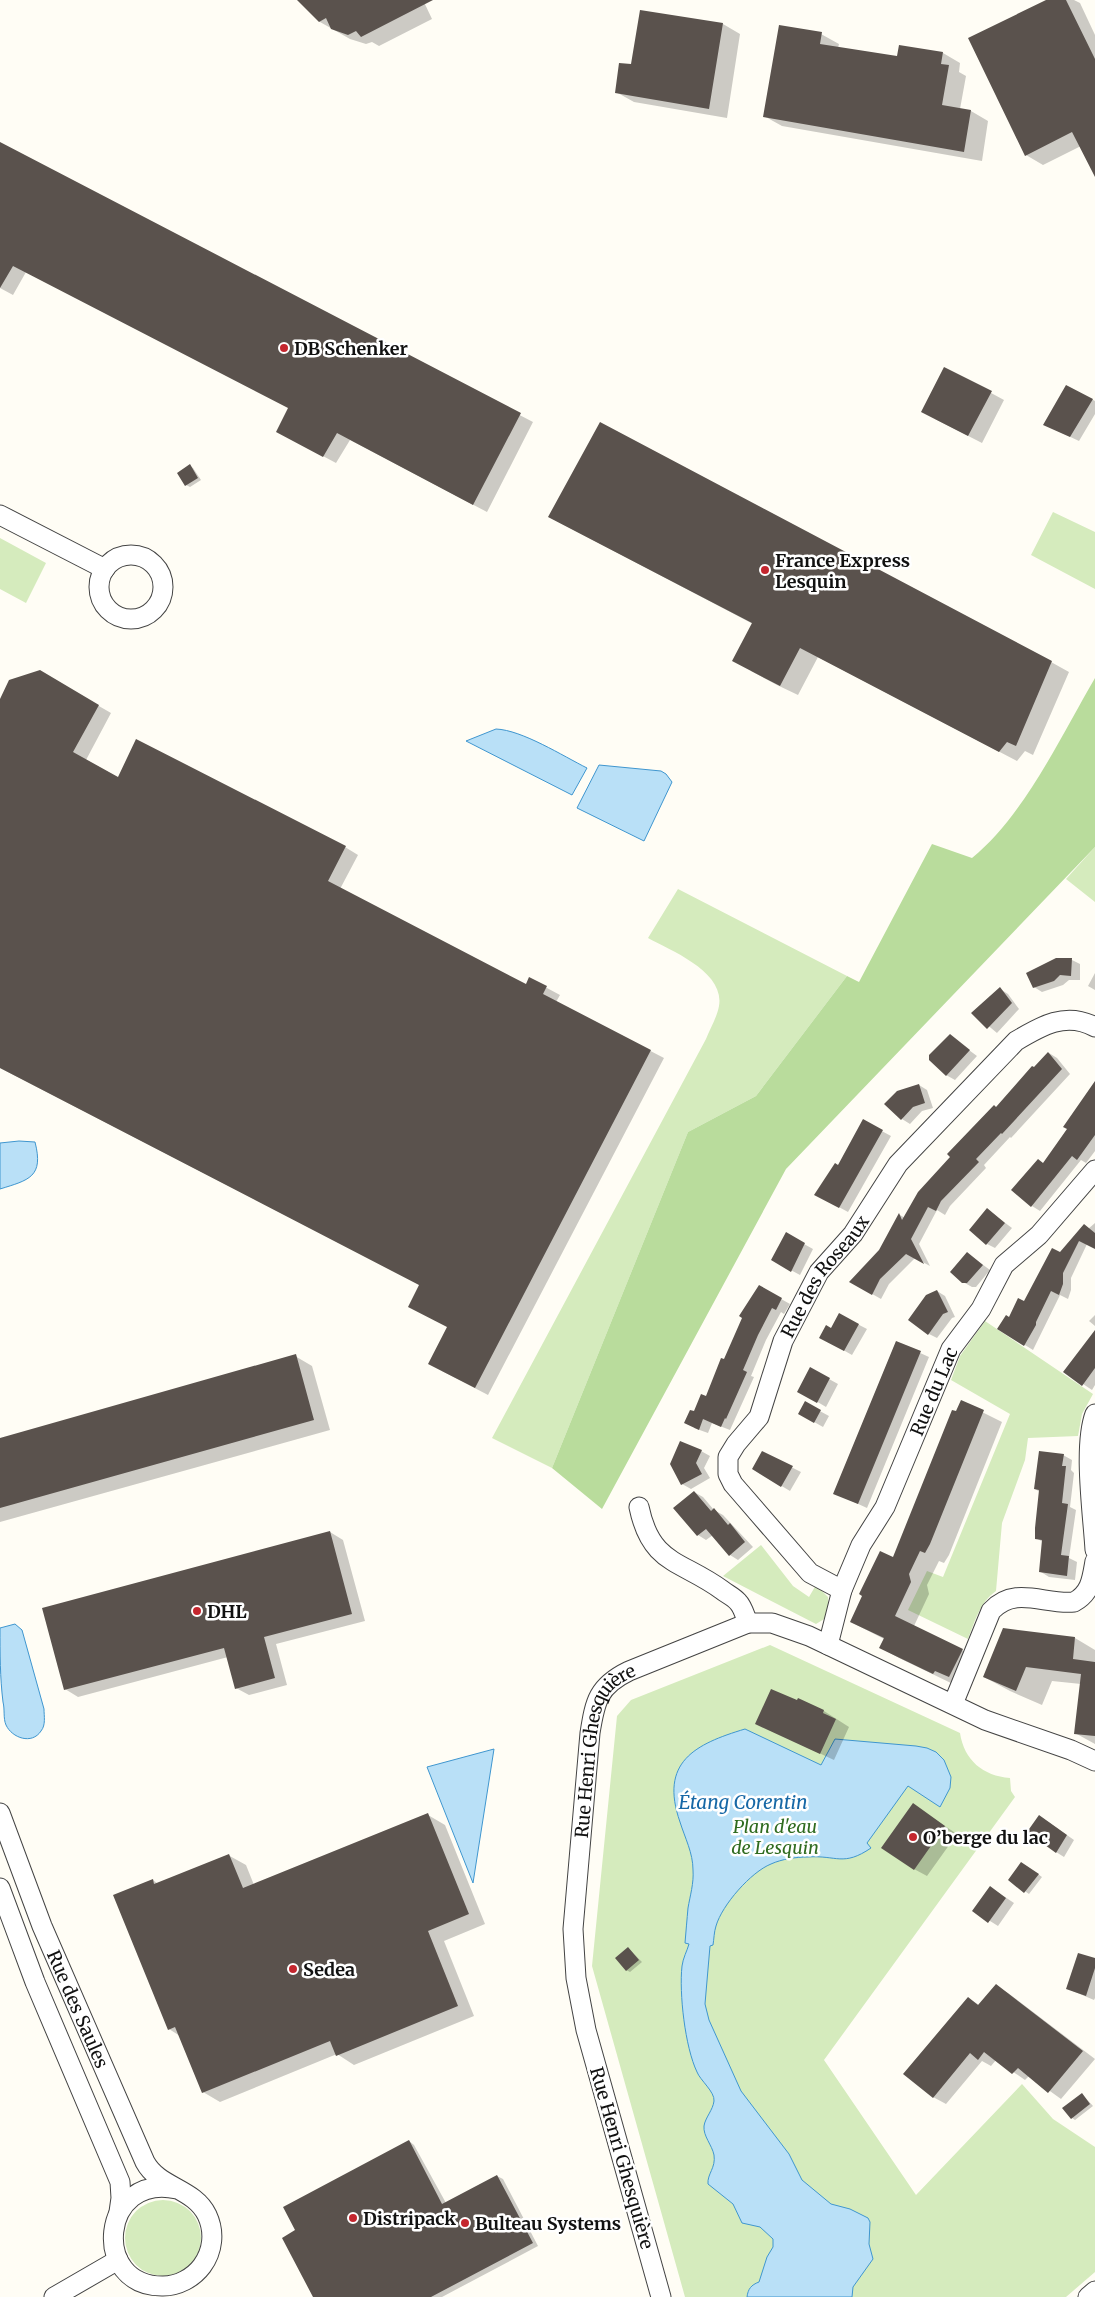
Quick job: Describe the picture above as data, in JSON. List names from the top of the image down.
{
  "streets": {
    "street": [
      "Rue des Roseaux",
      "Rue du Lac",
      "Rue Henri Ghesquière",
      "Rue des Saules"
    ]
  },
  "crossings": [
    ["Rue des Roseaux", "Rue du Lac"],
    ["Rue du Lac", "Rue Henri Ghesquière"]
  ],
  "water": ["Étang Corentin"],
  "parks": ["Plan d'eau de Lesquin"],
  "places": [
    "DB Schenker",
    "France Express Lesquin",
    "DHL",
    "O’berge du lac",
    "Sedea",
    "Distripack",
    "Bulteau Systems"
  ]
}
